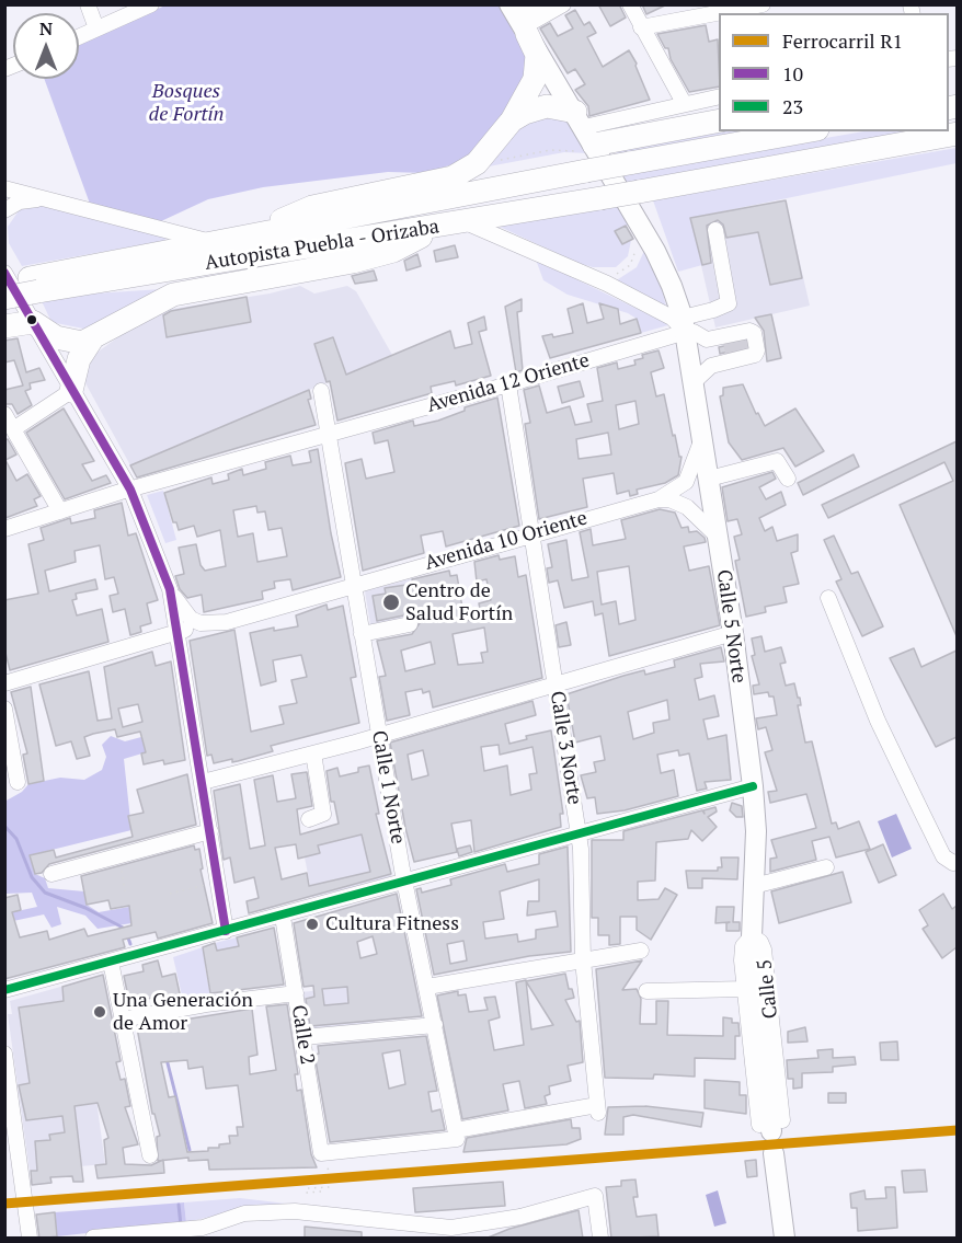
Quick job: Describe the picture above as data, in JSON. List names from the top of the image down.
{
  "streets": {
    "highway": ["Autopista Puebla - Orizaba"],
    "main road": ["Calle 5 Norte"],
    "street": [
      "Avenida 12 Oriente",
      "Avenida 10 Oriente",
      "Calle 3 Norte",
      "Calle 1 Norte",
      "Calle 5",
      "Calle 2"
    ]
  },
  "crossings": [
    ["Avenida 12 Oriente", "Calle 5 Norte"],
    ["Avenida 12 Oriente", "Calle 3 Norte"],
    ["Avenida 12 Oriente", "Calle 1 Norte"],
    ["Avenida 10 Oriente", "Calle 3 Norte"],
    ["Avenida 10 Oriente", "Calle 1 Norte"],
    ["Calle 5 Norte", "Calle 5"],
    ["Calle 3 Norte", "Calle 1 Norte"]
  ],
  "parks": ["Bosques de Fortín"],
  "places": ["Centro de Salud Fortín", "Cultura Fitness", "Una Generación de Amor"],
  "lines": ["transit line 10", "transit line 23", "rail line R1"],
  "legend": ["Ferrocarril R1", "10", "23"],
  "north": "top"
}
